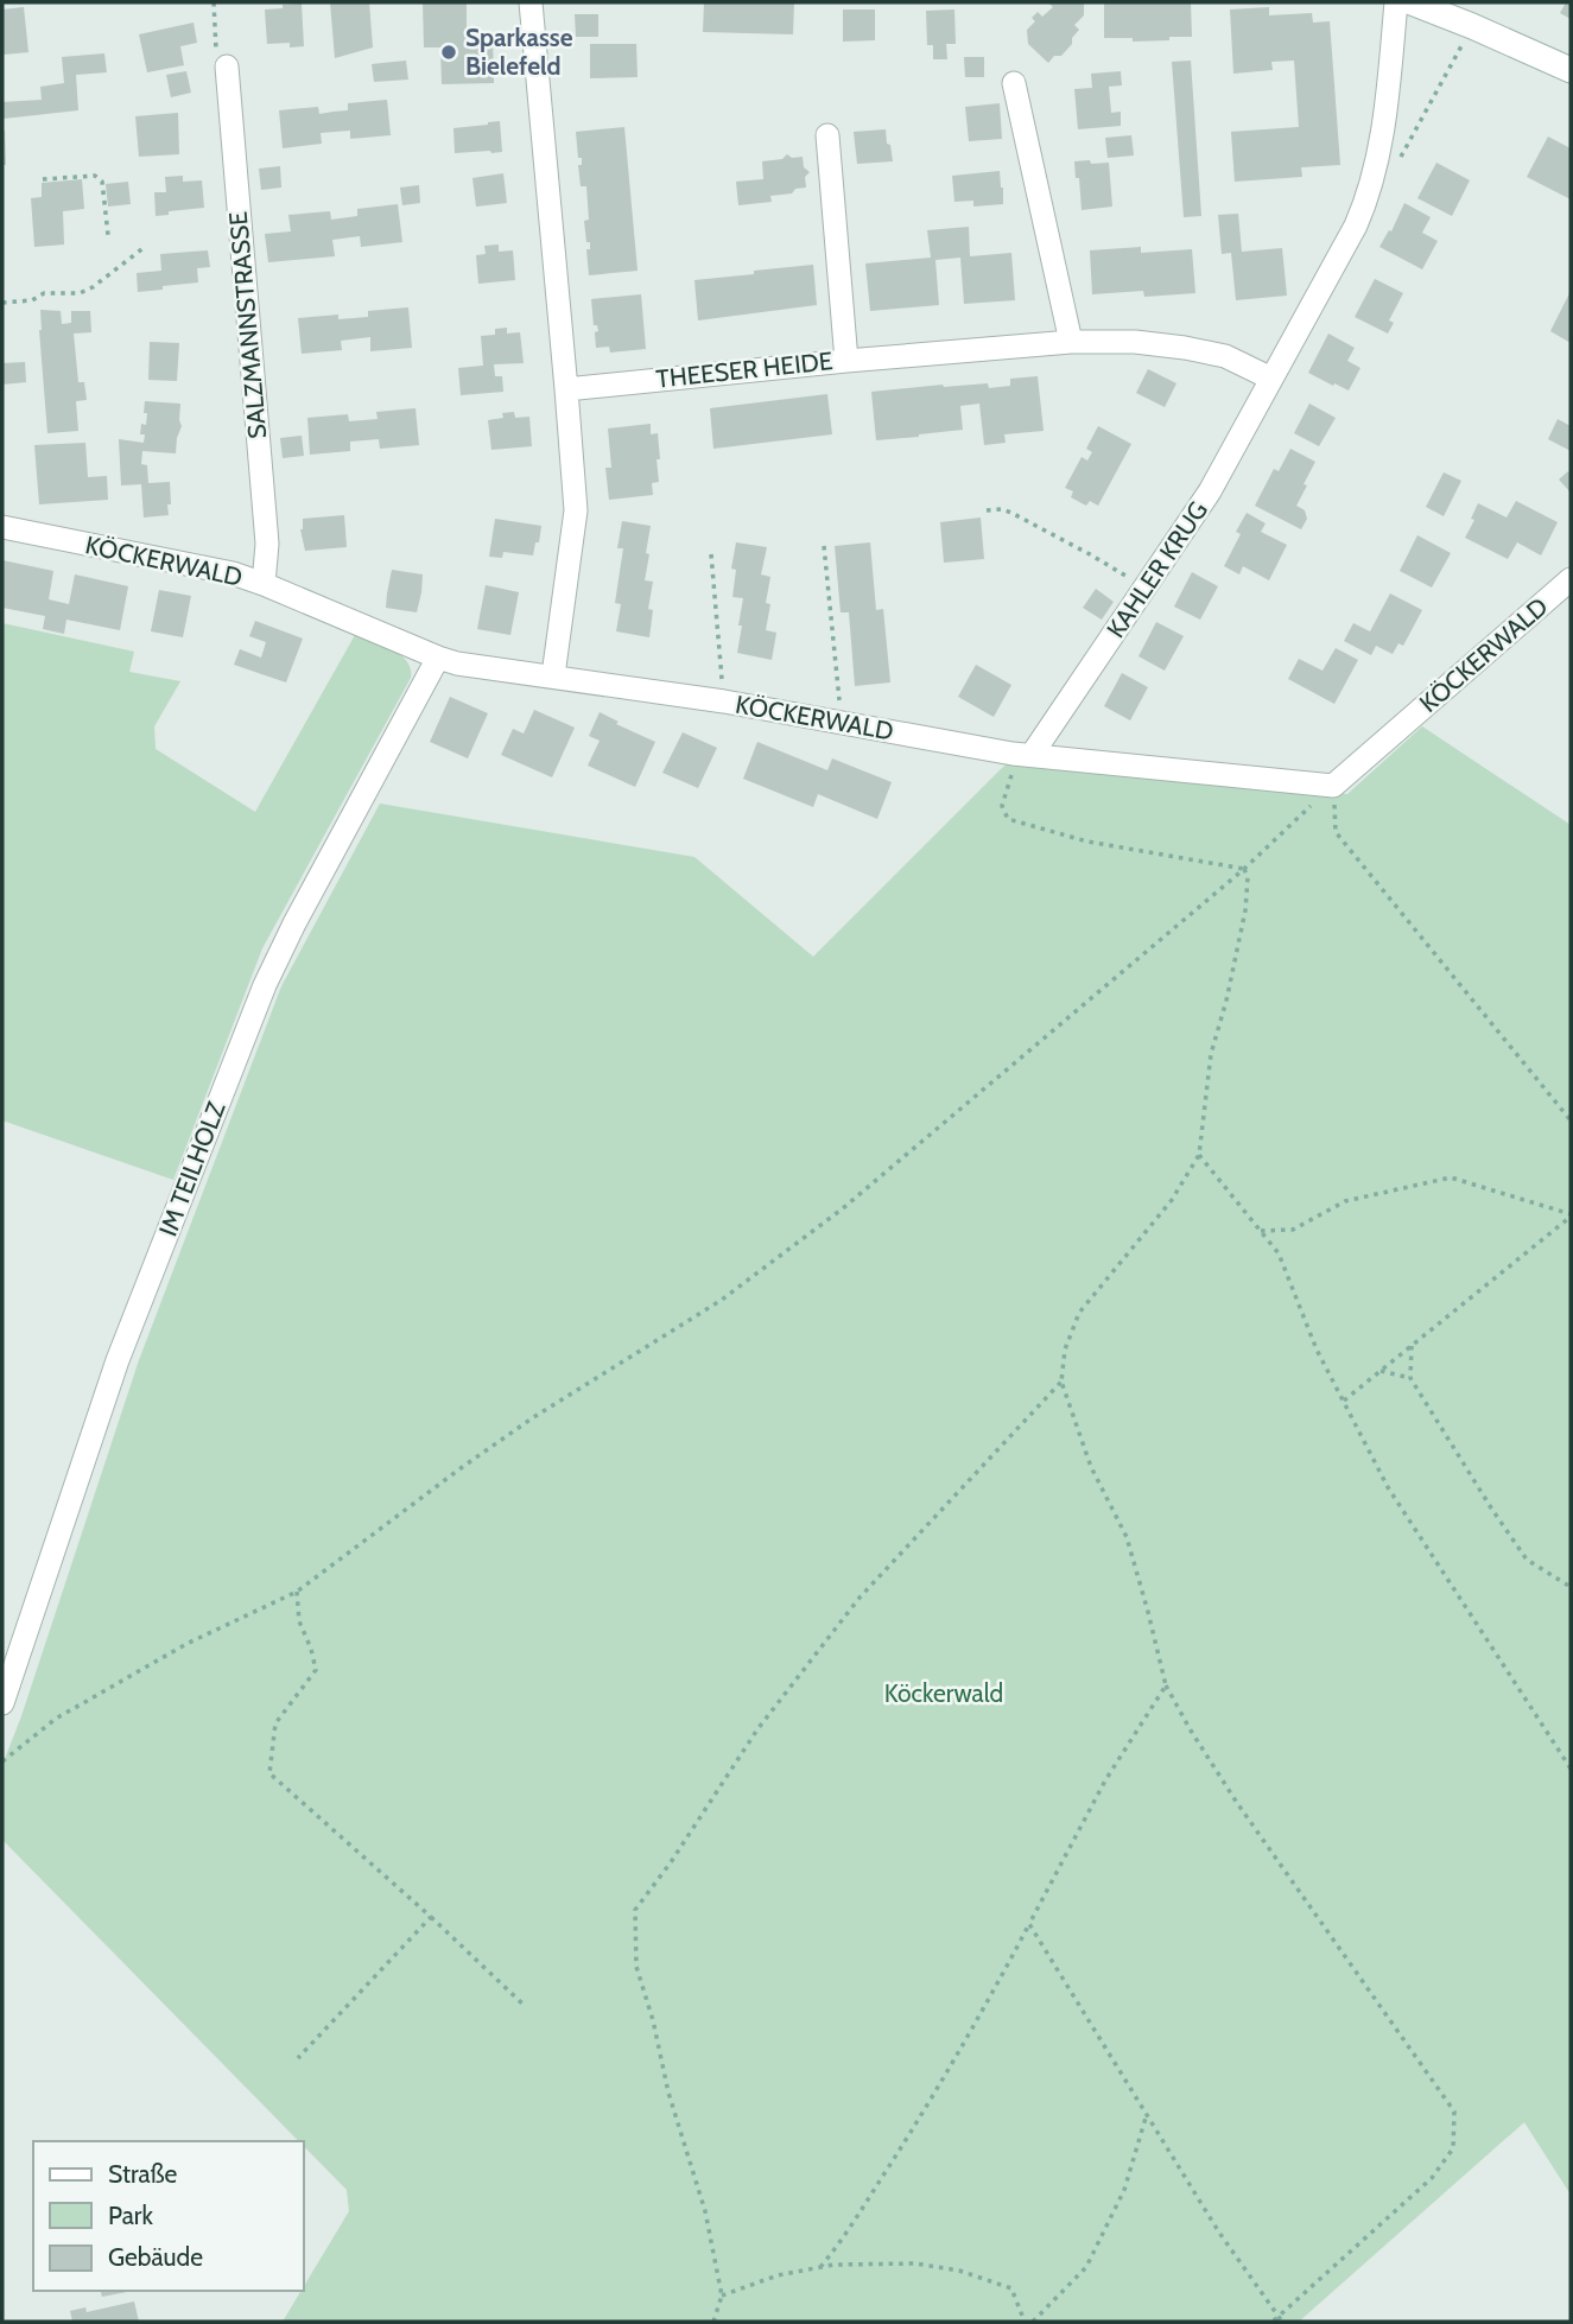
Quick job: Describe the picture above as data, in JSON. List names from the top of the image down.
{
  "streets": {
    "street": [
      "SALZMANNSTRASSE",
      "THEESER HEIDE",
      "KÖCKERWALD",
      "KAHLER KRUG",
      "IM TEILHOLZ"
    ]
  },
  "crossings": [
    ["SALZMANNSTRASSE", "KÖCKERWALD"],
    ["KÖCKERWALD", "KAHLER KRUG"],
    ["KÖCKERWALD", "IM TEILHOLZ"]
  ],
  "parks": ["Köckerwald"],
  "places": ["Sparkasse Bielefeld"],
  "legend": ["Straße", "Park", "Gebäude"]
}
